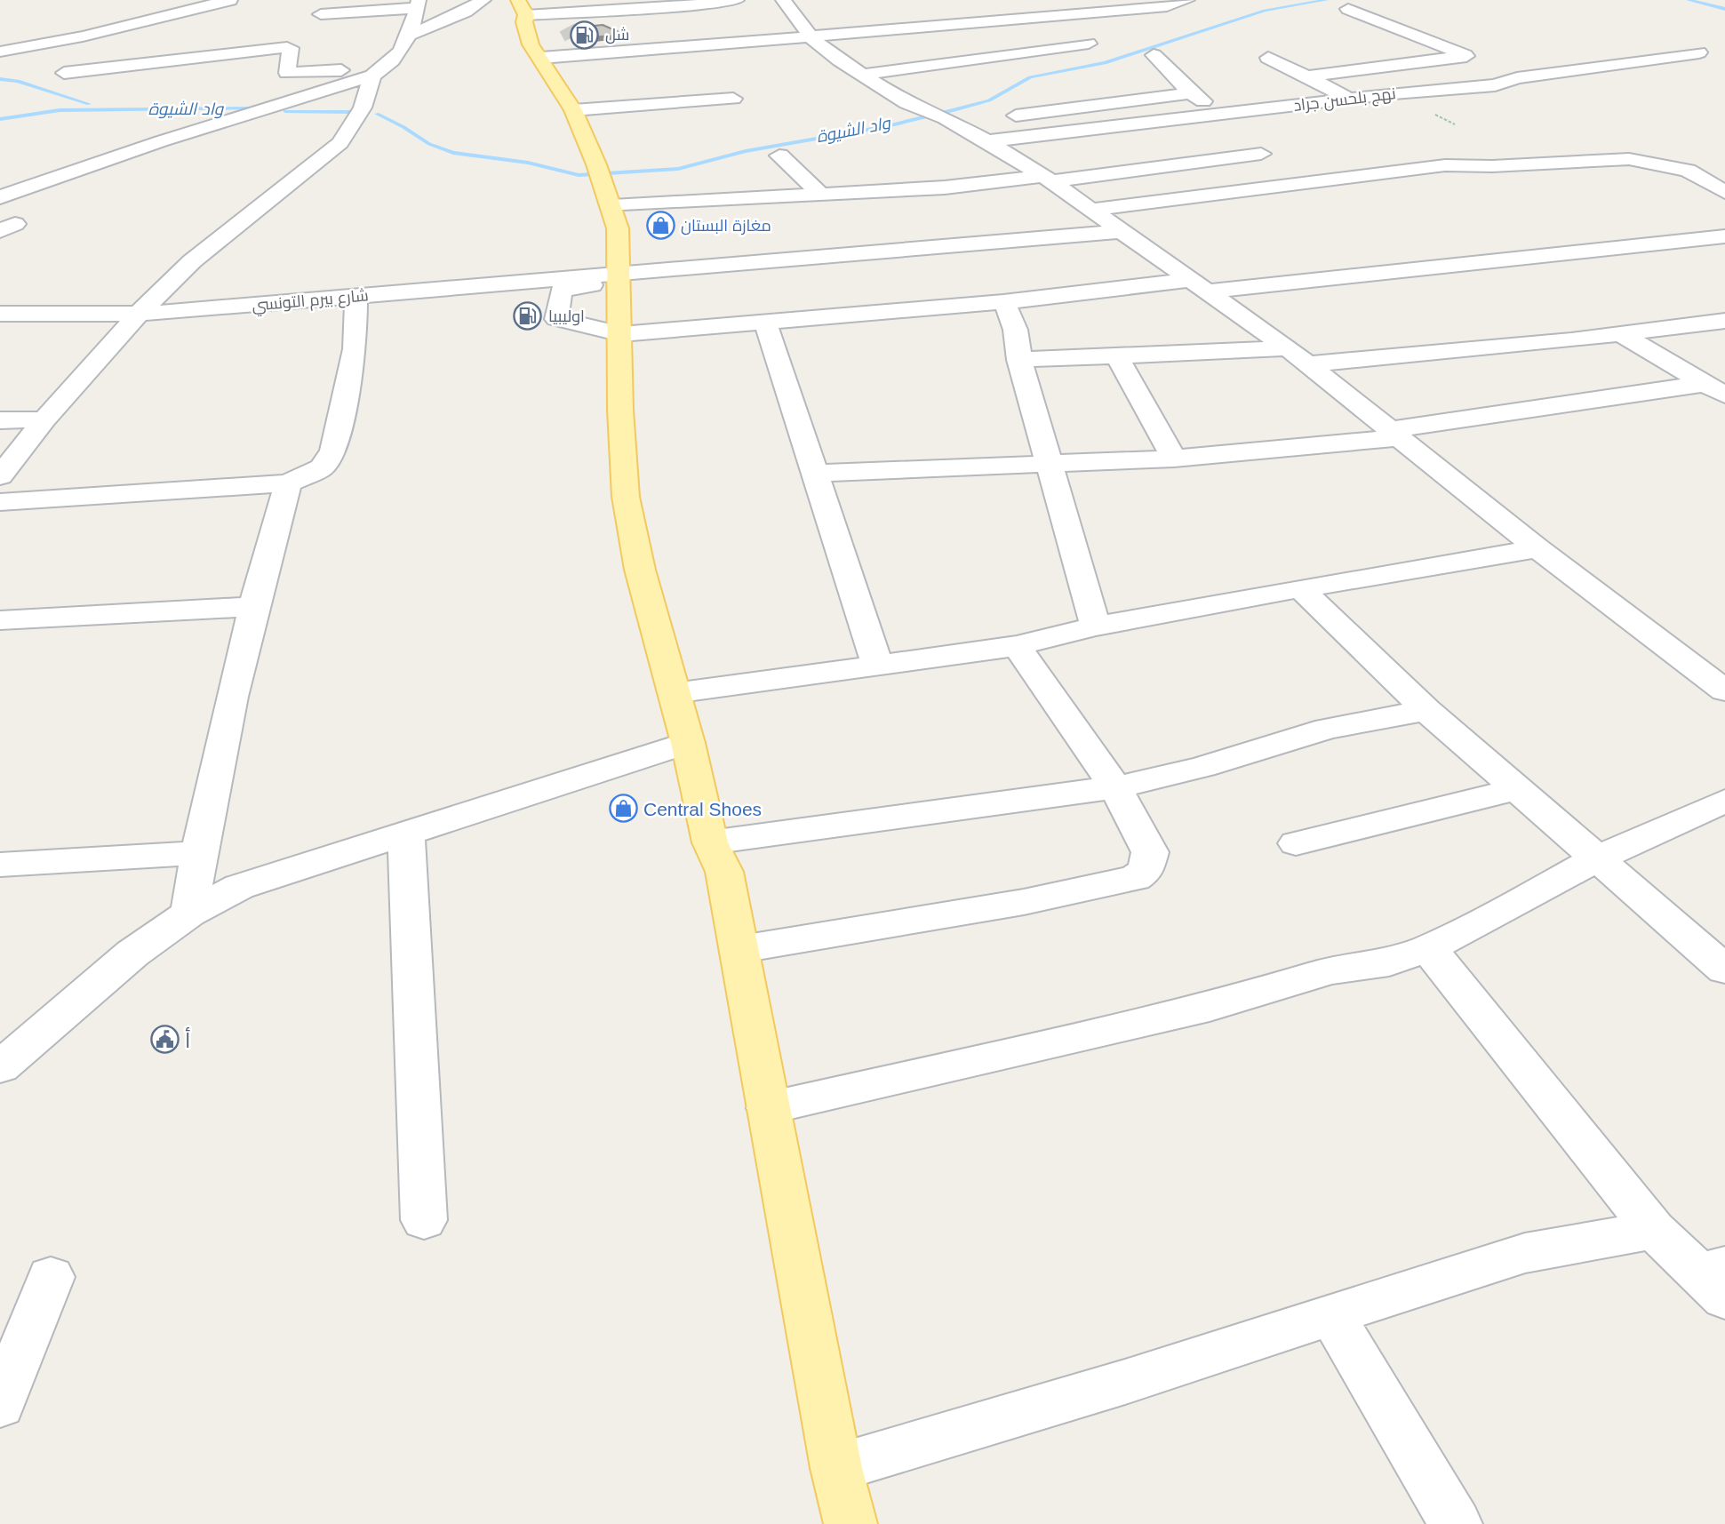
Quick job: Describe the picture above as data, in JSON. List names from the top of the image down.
{
  "streets": {
    "street": ["نهج بلحسن جراد", "شارع بيرم التونسي"]
  },
  "water": ["واد الشيوة"],
  "places": {
    "fuel station": ["شل", "اوليبيا"],
    "shop": ["مغازة البستان", "Central Shoes"],
    "public building": ["أ"]
  }
}
